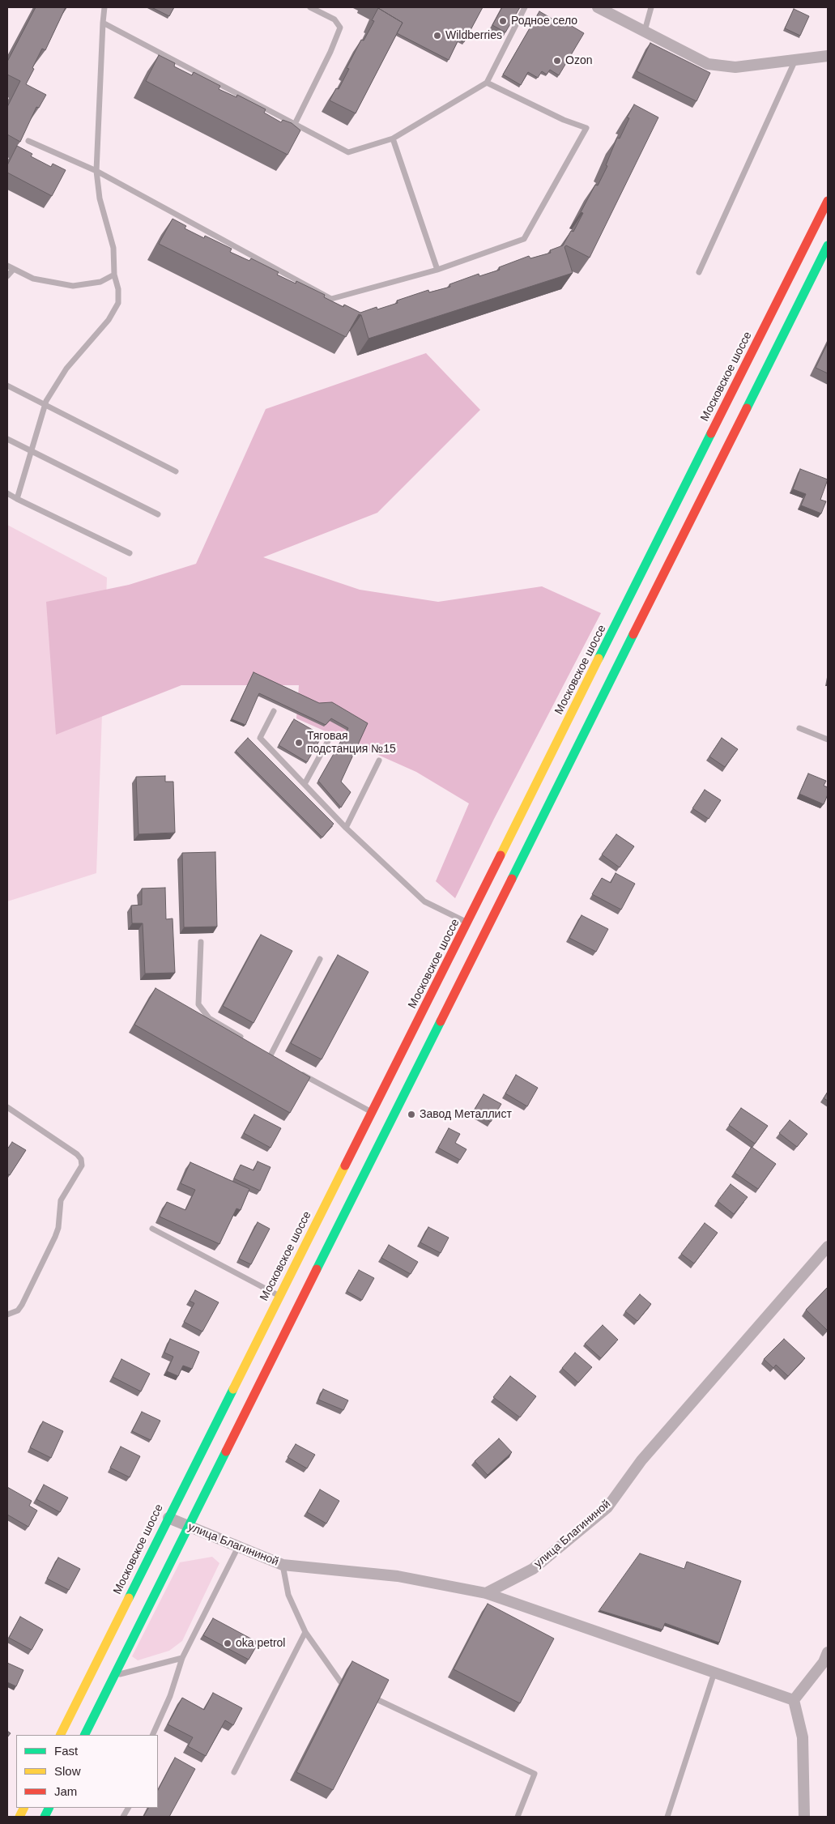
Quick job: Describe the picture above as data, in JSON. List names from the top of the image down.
{
  "streets": {
    "main road": ["Московское шоссе"],
    "street": ["улица Благининой"]
  },
  "crossings": [
    ["Московское шоссе", "улица Благининой"]
  ],
  "places": [
    "Родное село",
    "Wildberries",
    "Ozon",
    "Тяговая подстанция №15",
    "Завод Металлист",
    "oka petrol"
  ],
  "legend": ["Fast", "Slow", "Jam"]
}
